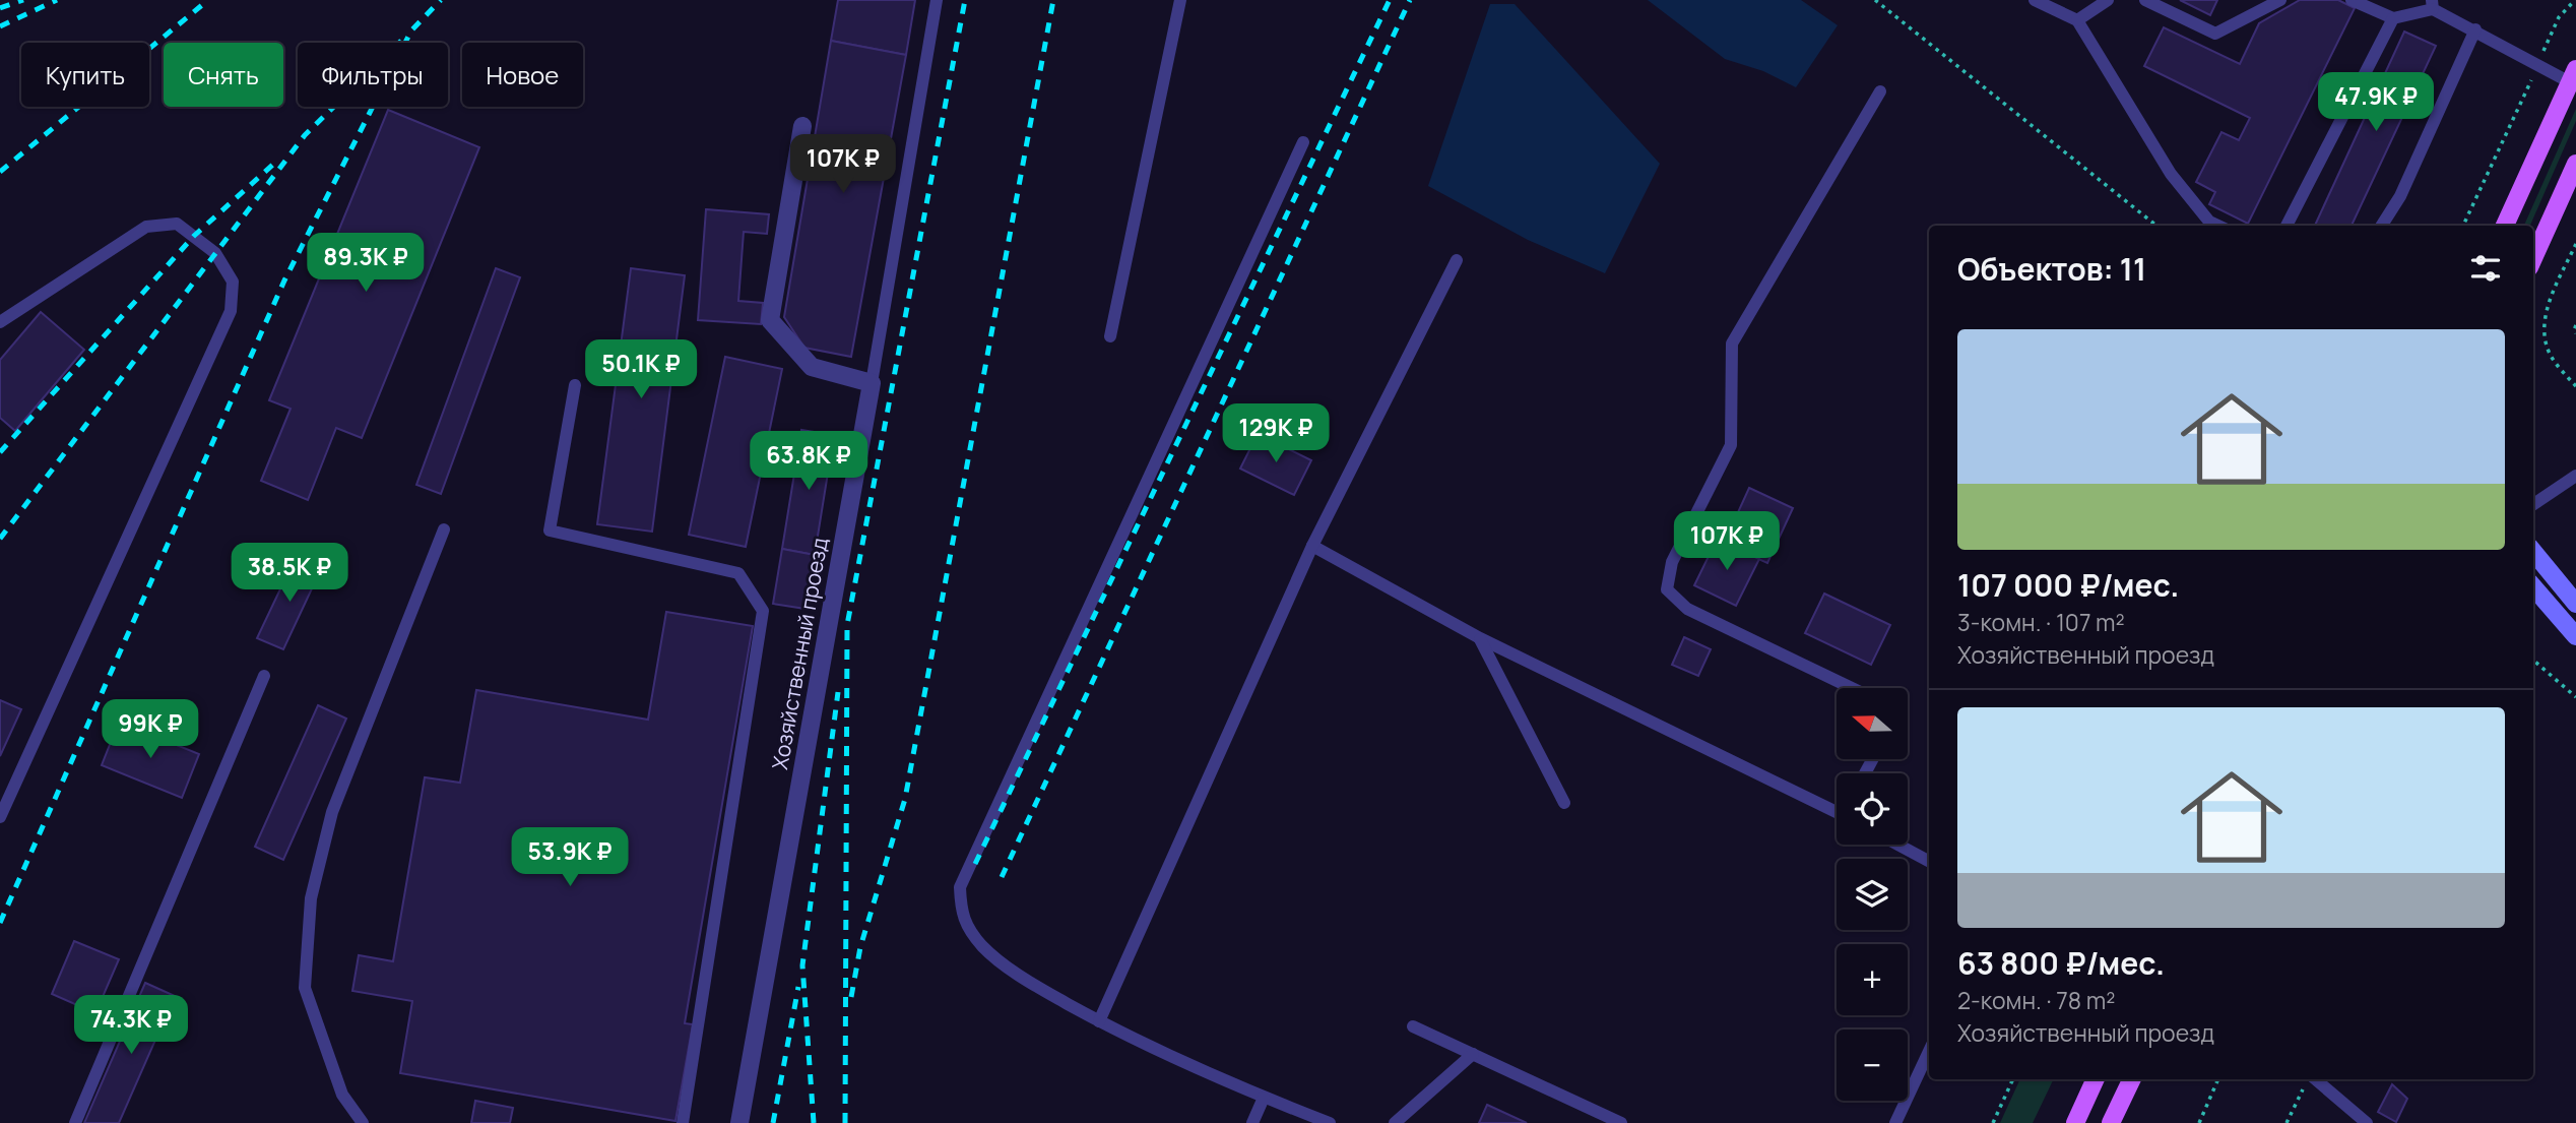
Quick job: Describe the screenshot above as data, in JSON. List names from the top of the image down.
{
  "streets": {
    "street": ["Хозяйственный проезд"]
  },
  "north": "left",
  "page": {
    "chip": [
      "Купить",
      "Снять",
      "Фильтры",
      "Новое"
    ],
    "price": [
      "47.9K ₽",
      "107K ₽",
      "89.3K ₽",
      "50.1K ₽",
      "129K ₽",
      "63.8K ₽",
      "107K ₽",
      "38.5K ₽",
      "99K ₽",
      "53.9K ₽",
      "74.3K ₽"
    ],
    "heading": "Объектов: 11",
    "list": [
      {
        "name": "107 000 ₽/мес.",
        "note": "3-комн. · 107 m² · Хозяйственный проезд"
      },
      {
        "name": "63 800 ₽/мес.",
        "note": "2-комн. · 78 m² · Хозяйственный проезд"
      }
    ],
    "map_buttons": ["+", "−"]
  }
}
